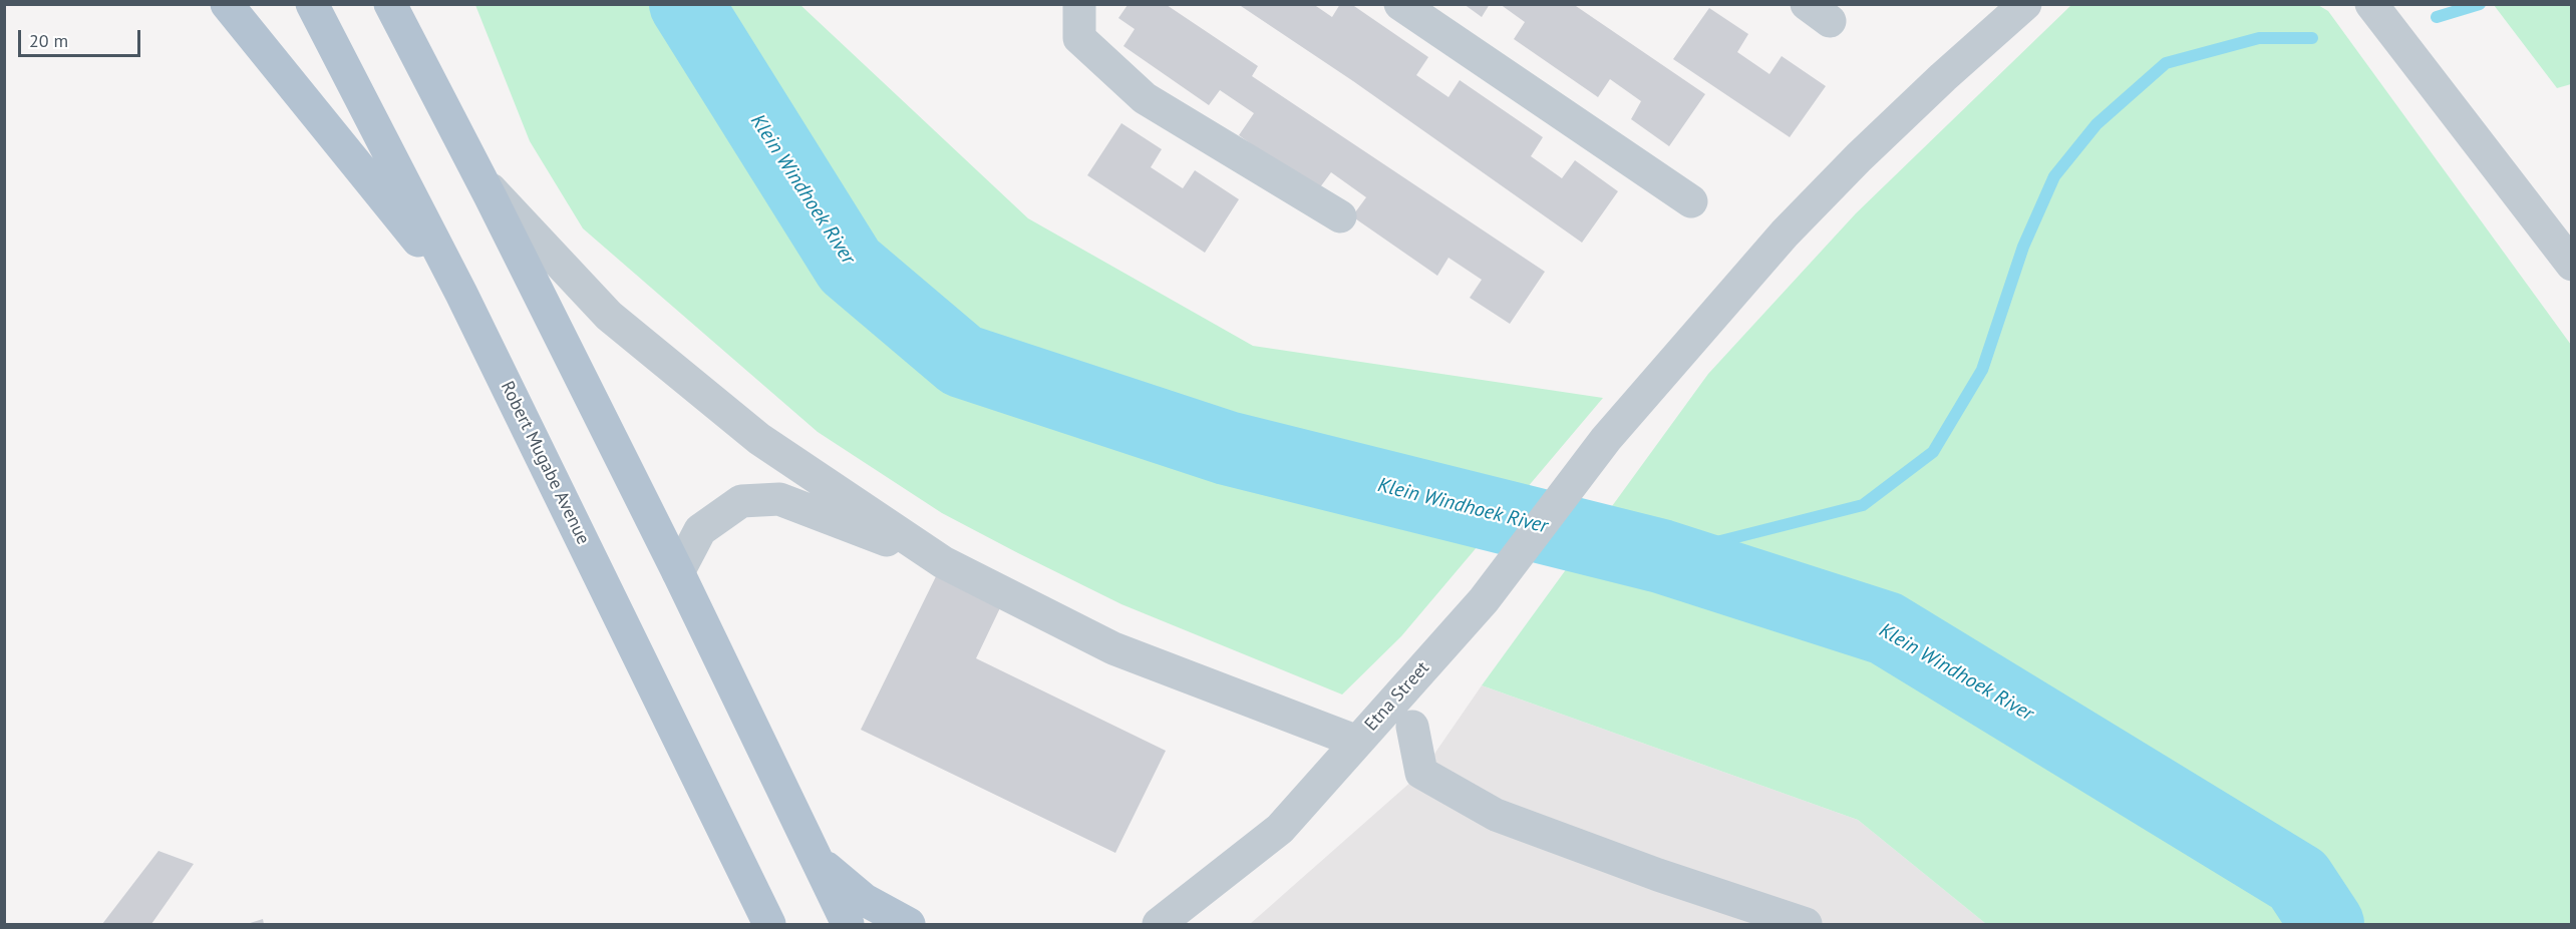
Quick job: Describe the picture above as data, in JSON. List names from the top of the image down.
{
  "streets": {
    "main road": ["Robert Mugabe Avenue"],
    "street": ["Etna Street"]
  },
  "water": ["Klein Windhoek River"],
  "scale_bar": "20 m"
}
